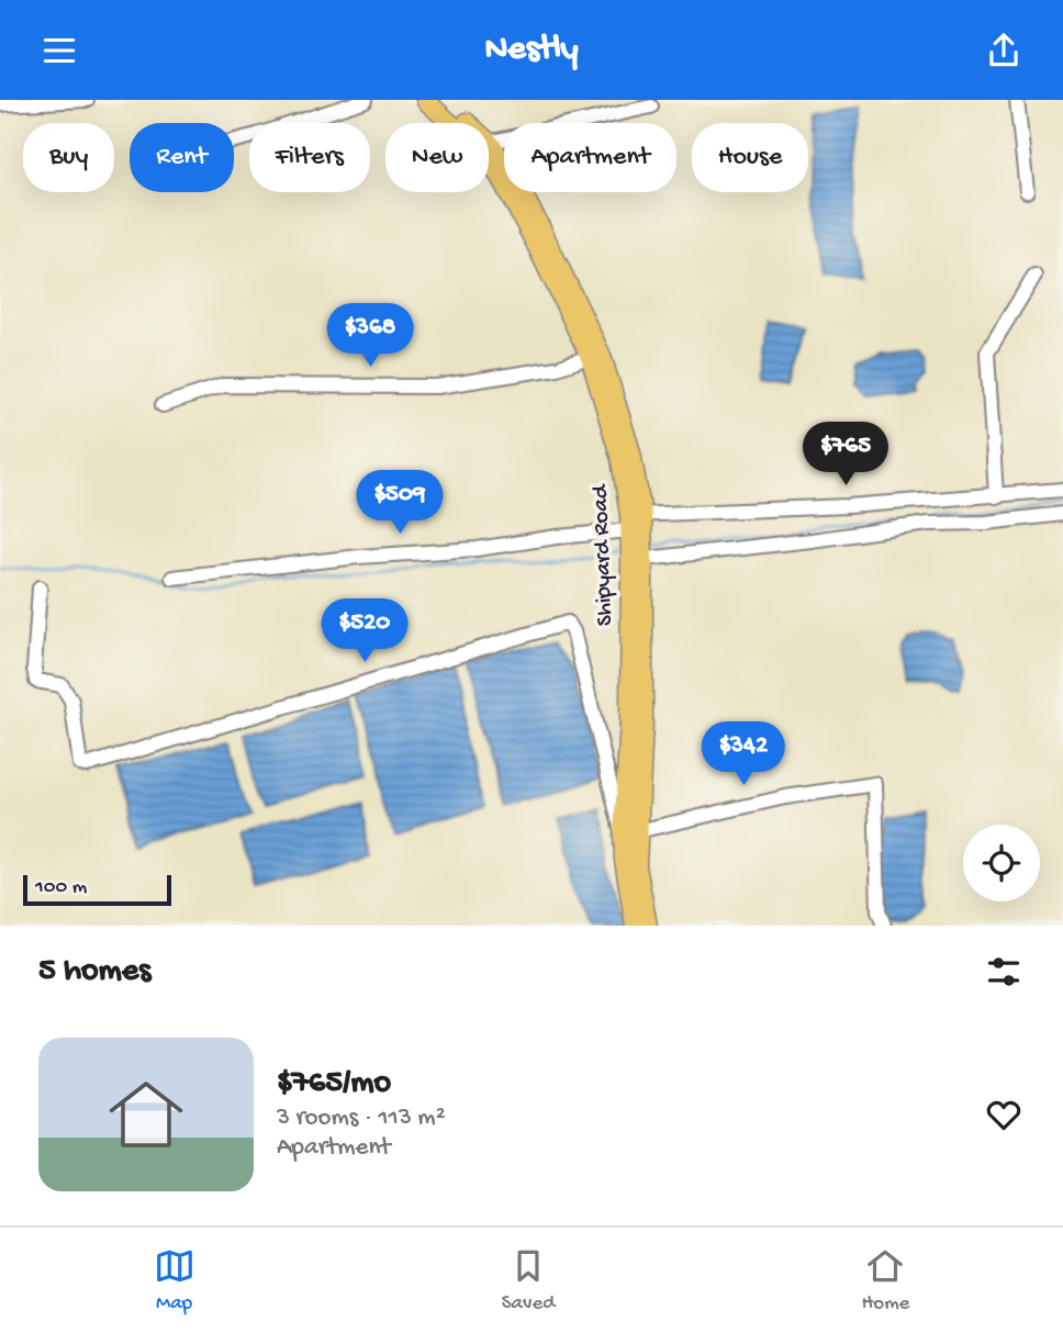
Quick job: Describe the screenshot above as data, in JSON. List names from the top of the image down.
{
  "streets": {
    "main road": ["Shipyard Road"]
  },
  "scale_bar": "100 m",
  "page": {
    "header": "Nestly",
    "chip": [
      "Buy",
      "Rent",
      "Filters",
      "New",
      "Apartment",
      "House"
    ],
    "price": [
      "$368",
      "$765",
      "$509",
      "$520",
      "$342"
    ],
    "scale": "100 m",
    "heading": "5 homes",
    "list": [
      {
        "name": "$765/mo",
        "note": "3 rooms · 113 m² · Apartment"
      }
    ],
    "tabs": ["Map", "Saved", "Home"]
  }
}
